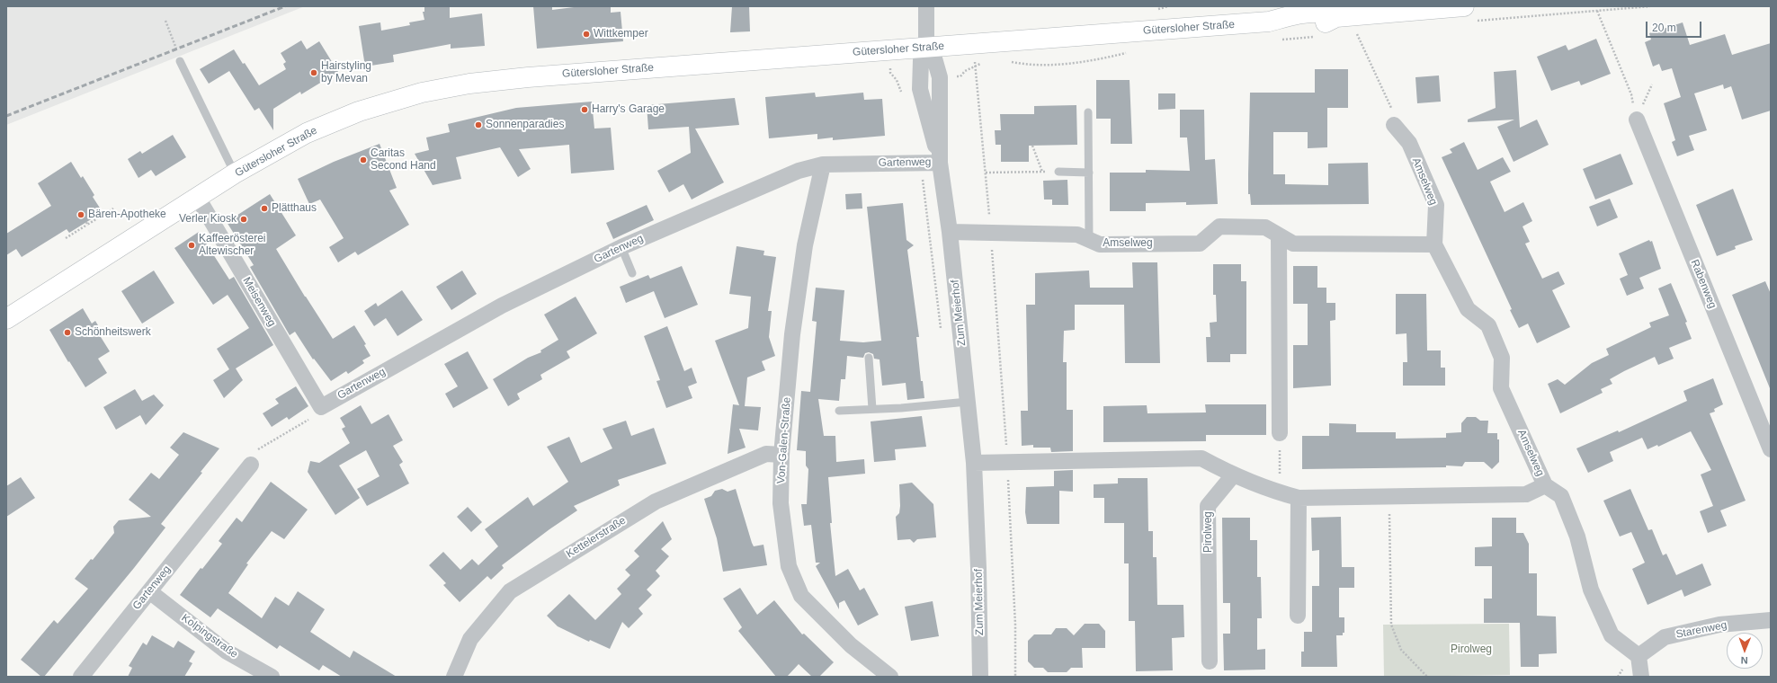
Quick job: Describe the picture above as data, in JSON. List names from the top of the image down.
{
  "streets": {
    "main road": ["Gütersloher Straße"],
    "street": [
      "Gartenweg",
      "Amselweg",
      "Rabenweg",
      "Meisenweg",
      "Zum Meierhof",
      "Von-Galen-Straße",
      "Pirolweg",
      "Kettelerstraße",
      "Starenweg",
      "Kolpingstraße"
    ]
  },
  "crossings": [
    ["Gütersloher Straße", "Meisenweg"],
    ["Gütersloher Straße", "Zum Meierhof"],
    ["Gartenweg", "Meisenweg"],
    ["Gartenweg", "Zum Meierhof"],
    ["Gartenweg", "Von-Galen-Straße"],
    ["Gartenweg", "Kolpingstraße"],
    ["Amselweg", "Zum Meierhof"],
    ["Amselweg", "Starenweg"],
    ["Von-Galen-Straße", "Kettelerstraße"]
  ],
  "parks": ["Pirolweg"],
  "places": [
    "Wittkemper",
    "Hairstyling by Mevan",
    "Harry's Garage",
    "Sonnenparadies",
    "Caritas Second Hand",
    "Plätthaus",
    "Bären-Apotheke",
    "Verler Kiosk",
    "Kaffeerösterei Altewischer",
    "Schönheitswerk"
  ],
  "scale_bar": "20 m",
  "north": "bottom"
}
